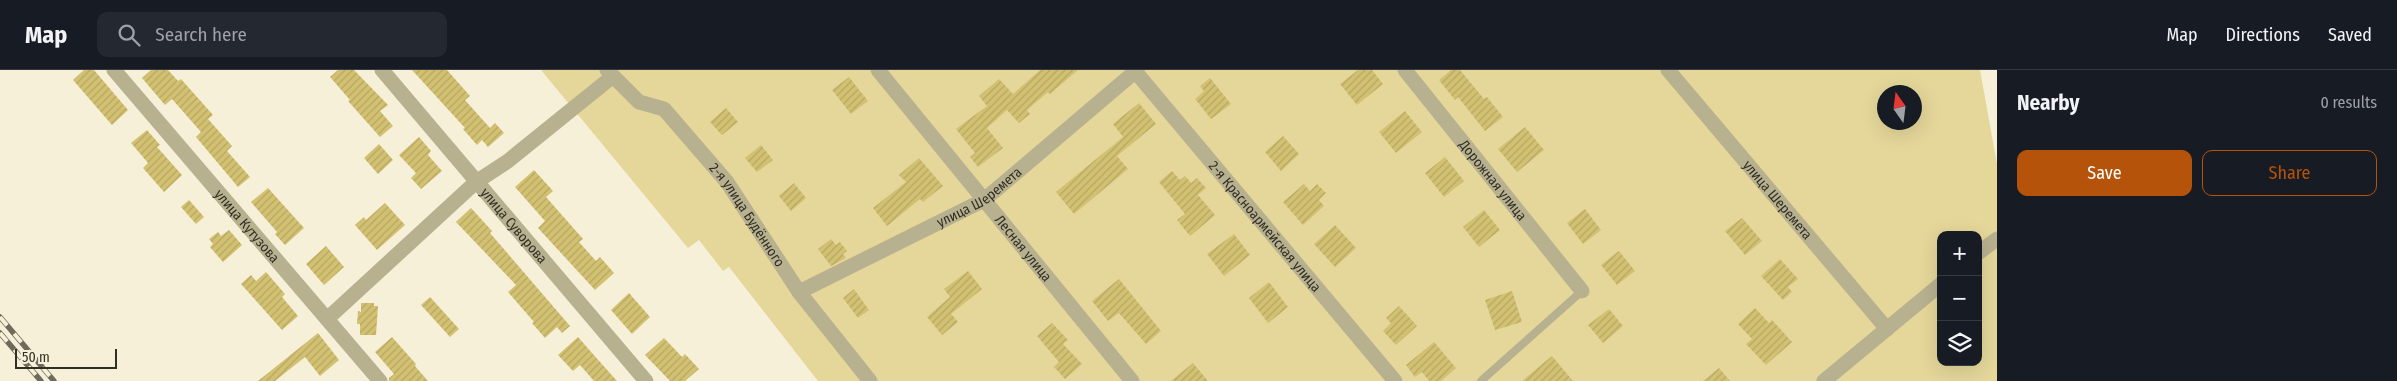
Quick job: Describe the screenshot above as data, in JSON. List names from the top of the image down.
{
  "streets": {
    "street": [
      "Дорожная улица",
      "улица Шеремета",
      "2-я улица Будённого",
      "улица Кутузова",
      "улица Суворова",
      "2-я Красноармейская улица",
      "Лесная улица"
    ]
  },
  "crossings": [
    ["улица Шеремета", "2-я улица Будённого"],
    ["улица Шеремета", "2-я Красноармейская улица"],
    ["улица Шеремета", "Лесная улица"]
  ],
  "scale_bar": "50 m",
  "north": "top",
  "page": {
    "header": "Map",
    "search": "Search here",
    "nav": ["Map", "Directions", "Saved"],
    "heading": ["Nearby", "0 results"],
    "buttons": ["Save", "Share"],
    "map_buttons": ["+", "−"],
    "scale": "50 m"
  }
}
